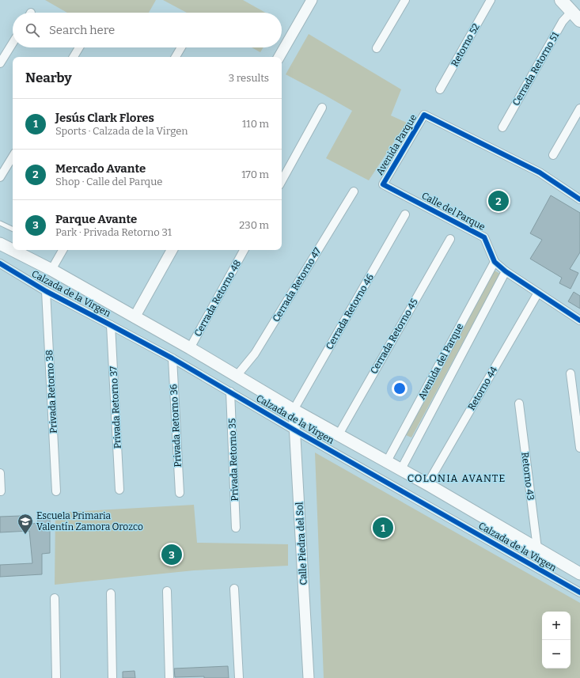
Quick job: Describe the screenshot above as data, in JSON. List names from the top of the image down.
{
  "streets": {
    "main road": ["Calzada de la Virgen"],
    "street": [
      "Retorno 52",
      "Cerrada Retorno 51",
      "Avenida Parque",
      "Calle del Parque",
      "Cerrada Retorno 47",
      "Cerrada Retorno 48",
      "Cerrada Retorno 46",
      "Cerrada Retorno 45",
      "Avenida del Parque",
      "Retorno 44",
      "Privada Retorno 38",
      "Privada Retorno 37",
      "Privada Retorno 36",
      "Privada Retorno 35",
      "Retorno 43",
      "Calle Piedra del Sol"
    ]
  },
  "crossings": [
    ["Avenida Parque", "Calle del Parque"],
    ["Calle del Parque", "Avenida del Parque"],
    ["Calle del Parque", "Retorno 44"],
    ["Cerrada Retorno 47", "Calzada de la Virgen"],
    ["Calzada de la Virgen", "Cerrada Retorno 48"],
    ["Calzada de la Virgen", "Cerrada Retorno 46"],
    ["Calzada de la Virgen", "Cerrada Retorno 45"],
    ["Calzada de la Virgen", "Avenida del Parque"],
    ["Calzada de la Virgen", "Retorno 44"],
    ["Calzada de la Virgen", "Privada Retorno 38"],
    ["Calzada de la Virgen", "Privada Retorno 37"],
    ["Calzada de la Virgen", "Privada Retorno 36"],
    ["Calzada de la Virgen", "Privada Retorno 35"],
    ["Calzada de la Virgen", "Retorno 43"],
    ["Calzada de la Virgen", "Calle Piedra del Sol"],
    ["Cerrada Retorno 46", "Calle Piedra del Sol"]
  ],
  "districts": ["COLONIA AVANTE"],
  "places": {
    "school or university": ["Escuela Primaria Valentín Zamora Orozco"]
  },
  "page": {
    "search": "Search here",
    "heading": ["Nearby", "3 results"],
    "list": [
      {
        "mark": "1",
        "name": "Jesús Clark Flores",
        "note": "Sports · Calzada de la Virgen",
        "value": "110 m"
      },
      {
        "mark": "2",
        "name": "Mercado Avante",
        "note": "Shop · Calle del Parque",
        "value": "170 m"
      },
      {
        "mark": "3",
        "name": "Parque Avante",
        "note": "Park · Privada Retorno 31",
        "value": "230 m"
      }
    ],
    "pins": ["2", "1", "3"],
    "map_buttons": ["+", "−"]
  }
}
